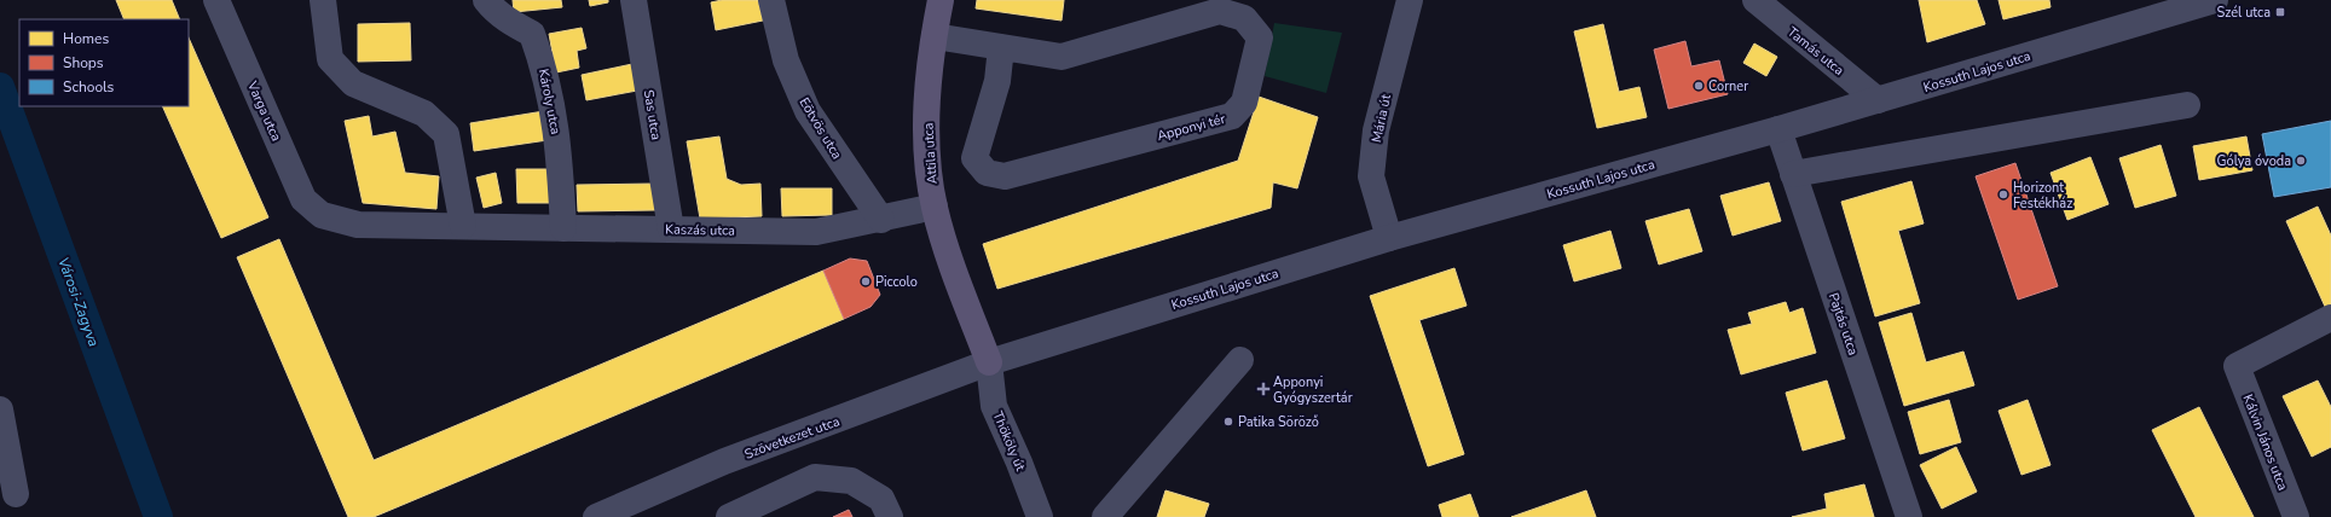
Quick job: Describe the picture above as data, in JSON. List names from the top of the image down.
{
  "streets": {
    "main road": ["Attila utca"],
    "street": [
      "Tamás utca",
      "Kossuth Lajos utca",
      "Károly utca",
      "Varga utca",
      "Sas utca",
      "Mária út",
      "Apponyi tér",
      "Eötvös utca",
      "Kaszás utca",
      "Pajtás utca",
      "Szövetkezet utca",
      "Thököly út",
      "Kálvin János utca"
    ]
  },
  "crossings": [
    ["Tamás utca", "Kossuth Lajos utca"],
    ["Kossuth Lajos utca", "Mária út"],
    ["Kossuth Lajos utca", "Attila utca"],
    ["Kossuth Lajos utca", "Pajtás utca"],
    ["Kossuth Lajos utca", "Szövetkezet utca"],
    ["Kossuth Lajos utca", "Thököly út"],
    ["Károly utca", "Kaszás utca"],
    ["Varga utca", "Kaszás utca"],
    ["Sas utca", "Kaszás utca"],
    ["Apponyi tér", "Attila utca"],
    ["Eötvös utca", "Kaszás utca"],
    ["Attila utca", "Kaszás utca"],
    ["Attila utca", "Szövetkezet utca"],
    ["Attila utca", "Thököly út"],
    ["Szövetkezet utca", "Thököly út"]
  ],
  "water": ["Városi-Zagyva"],
  "places": {
    "transit": ["Szél utca"],
    "other": [
      "Corner",
      "Gólya óvoda",
      "Horizont Festékház",
      "Piccolo",
      "Patika Söröző"
    ],
    "health": ["Apponyi Gyógyszertár"]
  },
  "legend": ["Homes", "Shops", "Schools"]
}
